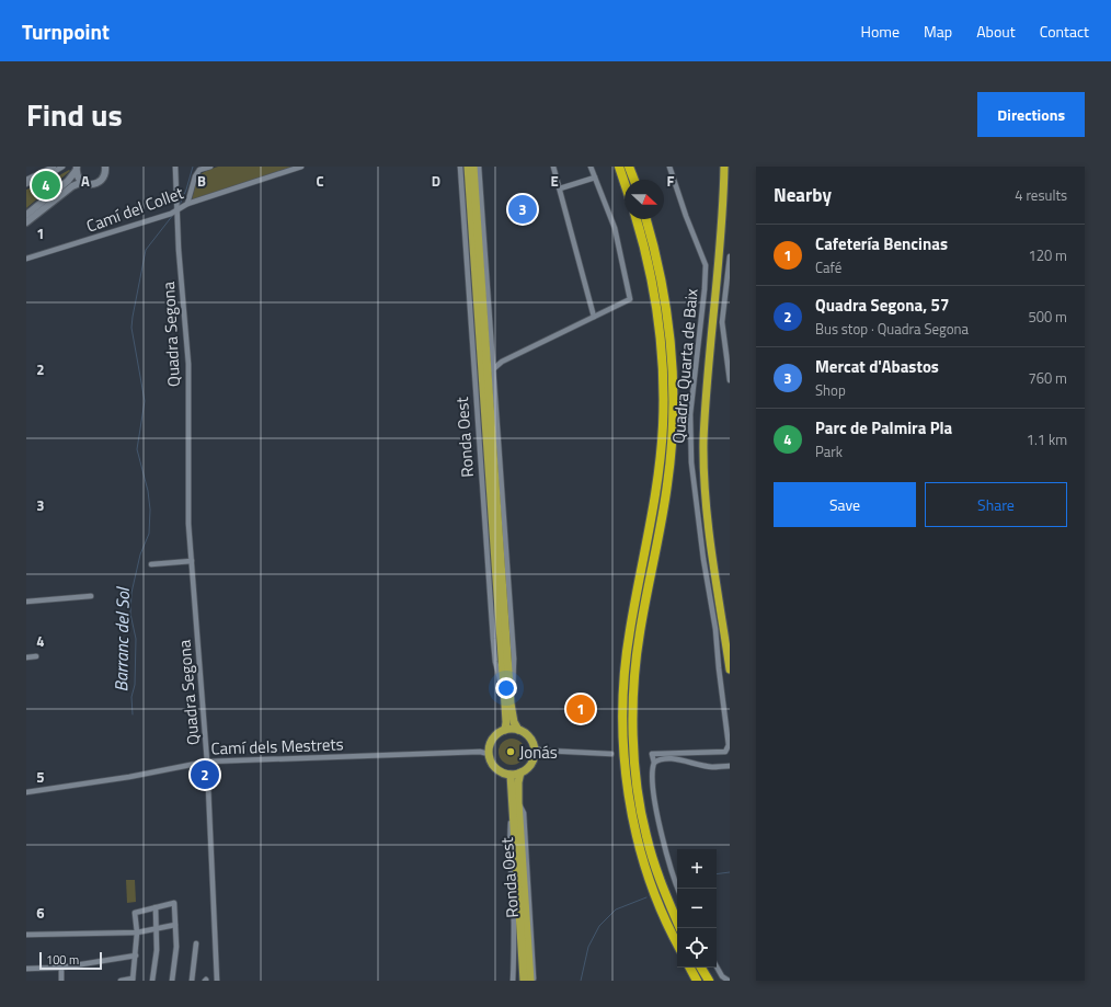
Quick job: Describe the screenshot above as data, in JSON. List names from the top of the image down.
{
  "streets": {
    "main road": ["Ronda Oest"],
    "street": [
      "Camí del Collet",
      "Quadra Segona",
      "Quadra Quarta de Baix",
      "Camí dels Mestrets"
    ]
  },
  "crossings": [
    ["Camí del Collet", "Quadra Segona"],
    ["Quadra Segona", "Camí dels Mestrets"],
    ["Ronda Oest", "Camí dels Mestrets"]
  ],
  "water": ["Barranc del Sol"],
  "places": ["Jonás"],
  "scale_bar": "100 m",
  "north": "right",
  "page": {
    "header": "Turnpoint",
    "nav": [
      "Home",
      "Map",
      "About",
      "Contact"
    ],
    "title": "Find us",
    "buttons": [
      "Directions",
      ["Save", "Share"]
    ],
    "heading": ["Nearby", "4 results"],
    "pins": [
      "4",
      "3",
      "1",
      "2"
    ],
    "list": [
      {
        "mark": "1",
        "name": "Cafetería Bencinas",
        "note": "Café",
        "value": "120 m"
      },
      {
        "mark": "2",
        "name": "Quadra Segona, 57",
        "note": "Bus stop · Quadra Segona",
        "value": "500 m"
      },
      {
        "mark": "3",
        "name": "Mercat d'Abastos",
        "note": "Shop",
        "value": "760 m"
      },
      {
        "mark": "4",
        "name": "Parc de Palmira Pla",
        "note": "Park",
        "value": "1.1 km"
      }
    ],
    "map_buttons": ["+", "−"],
    "scale": "100 m"
  },
  "grid": {
    "columns": [
      "A",
      "B",
      "C",
      "D",
      "E",
      "F"
    ],
    "rows": [
      "1",
      "2",
      "3",
      "4",
      "5",
      "6"
    ]
  }
}
